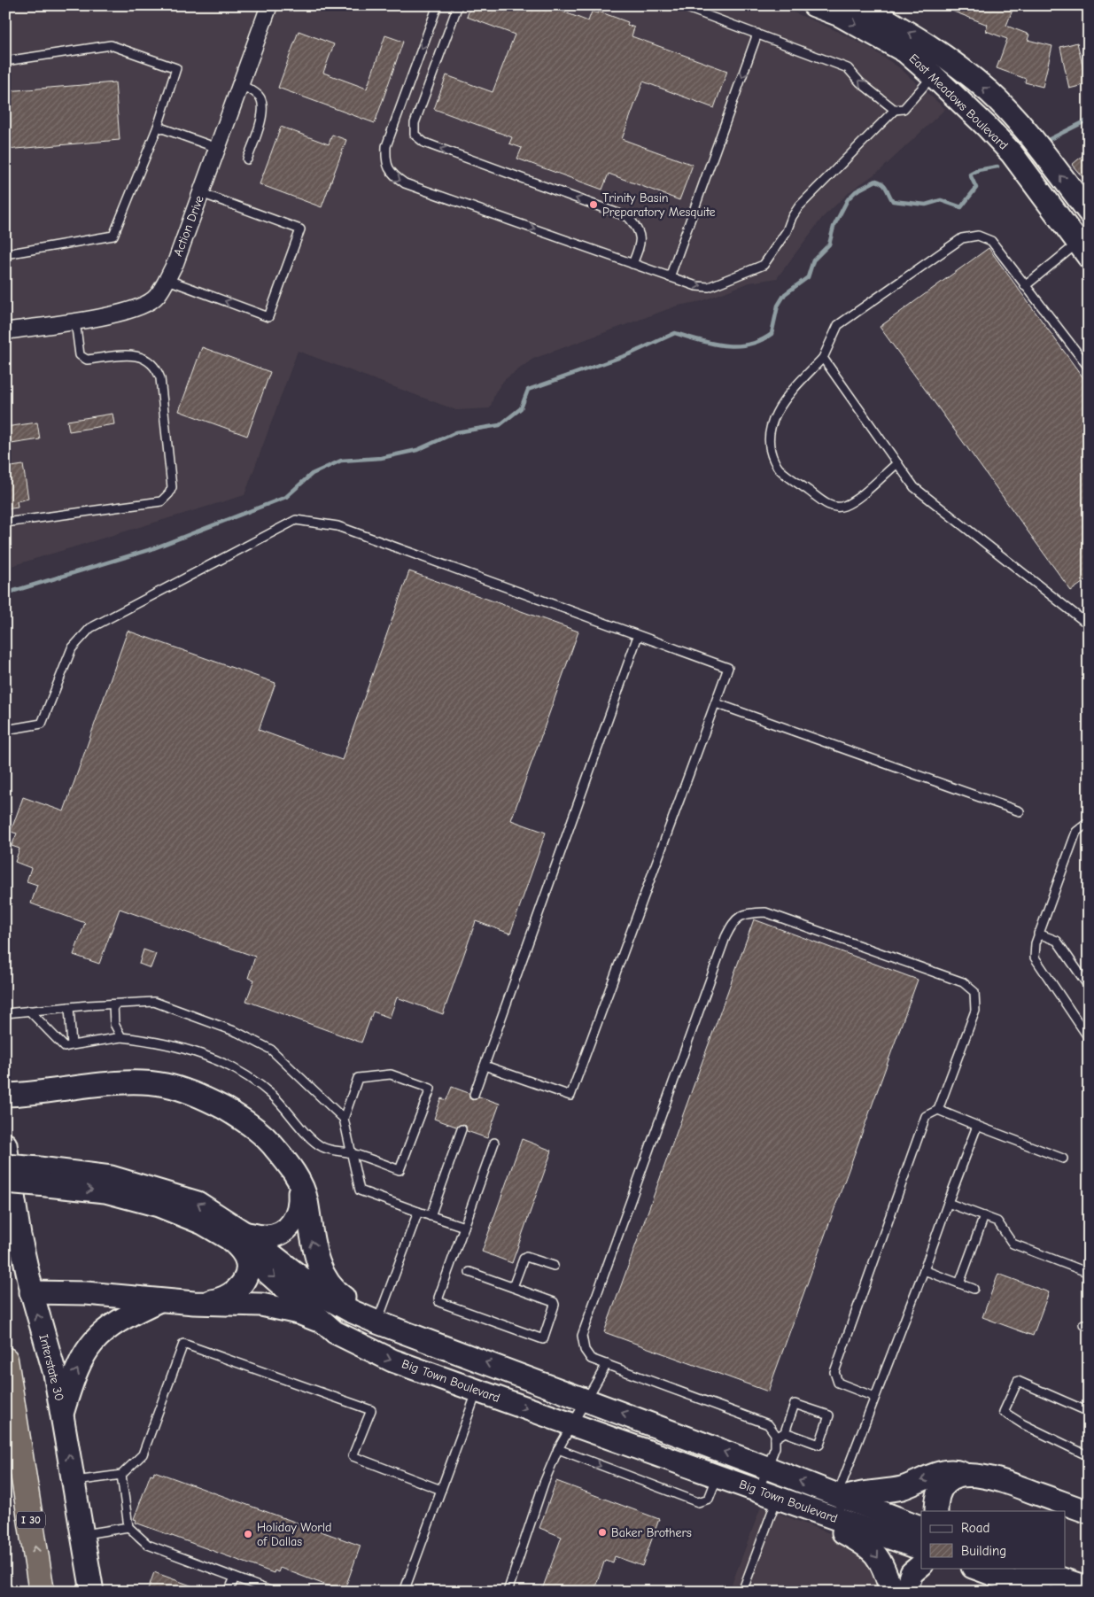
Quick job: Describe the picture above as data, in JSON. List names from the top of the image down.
{
  "streets": {
    "highway": ["I 30"],
    "main road": ["East Meadows Boulevard", "Interstate 30", "Big Town Boulevard"],
    "street": ["Action Drive"]
  },
  "one_way": ["Interstate 30"],
  "places": ["Trinity Basin Preparatory Mesquite", "Baker Brothers", "Holiday World of Dallas"],
  "legend": ["Road", "Building"]
}
